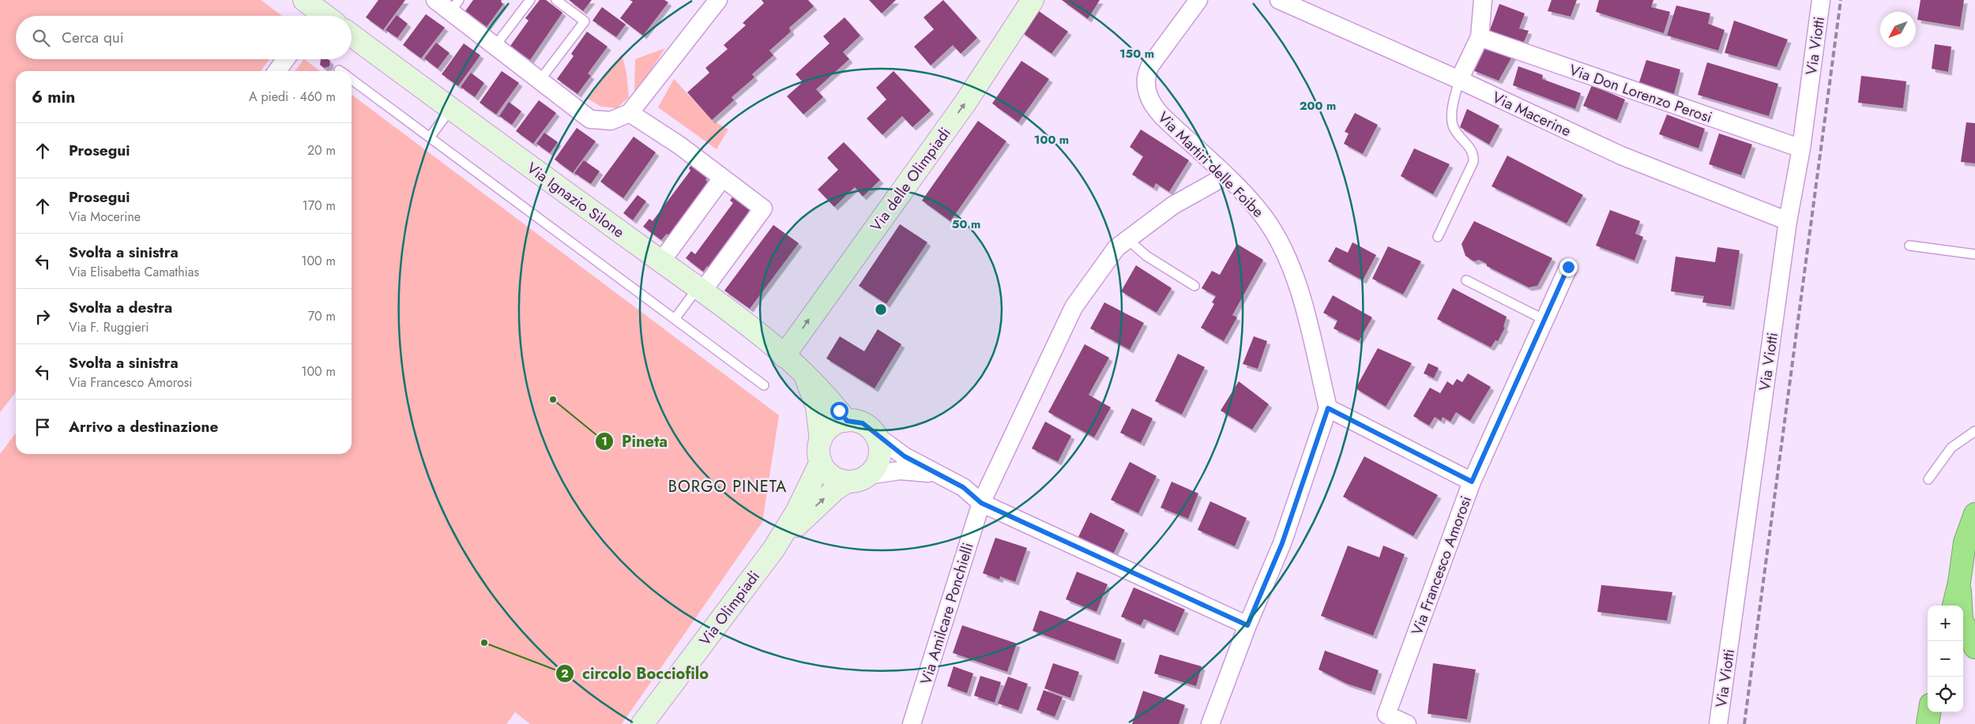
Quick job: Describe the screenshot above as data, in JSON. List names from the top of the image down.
{
  "streets": {
    "street": [
      "Via Viotti",
      "Via Don Lorenzo Perosi",
      "Via Macerine",
      "Via Martiri delle Foibe",
      "Via delle Olimpiadi",
      "Via Ignazio Silone",
      "Via Francesco Amorosi",
      "Via Olimpiadi",
      "Via Amilcare Ponchielli"
    ]
  },
  "crossings": [
    ["Via Viotti", "Via Don Lorenzo Perosi"],
    ["Via Viotti", "Via Macerine"],
    ["Via Martiri delle Foibe", "Via Amilcare Ponchielli"],
    ["Via delle Olimpiadi", "Via Ignazio Silone"],
    ["Via Ignazio Silone", "Via Olimpiadi"]
  ],
  "one_way": ["Via delle Olimpiadi"],
  "districts": ["BORGO PINETA"],
  "places": ["Pineta", "circolo Bocciofilo"],
  "north": "bottom left",
  "page": {
    "search": "Cerca qui",
    "heading": ["6 min", "A piedi · 460 m"],
    "list": [
      ["Prosegui", "20 m"],
      ["Prosegui", "Via Mocerine", "170 m"],
      ["Svolta a sinistra", "Via Elisabetta Camathias", "100 m"],
      ["Svolta a destra", "Via F. Ruggieri", "70 m"],
      ["Svolta a sinistra", "Via Francesco Amorosi", "100 m"],
      "Arrivo a destinazione"
    ],
    "map_buttons": ["+", "−"]
  },
  "rings": [
    "150 m",
    "200 m",
    "100 m",
    "50 m"
  ]
}
